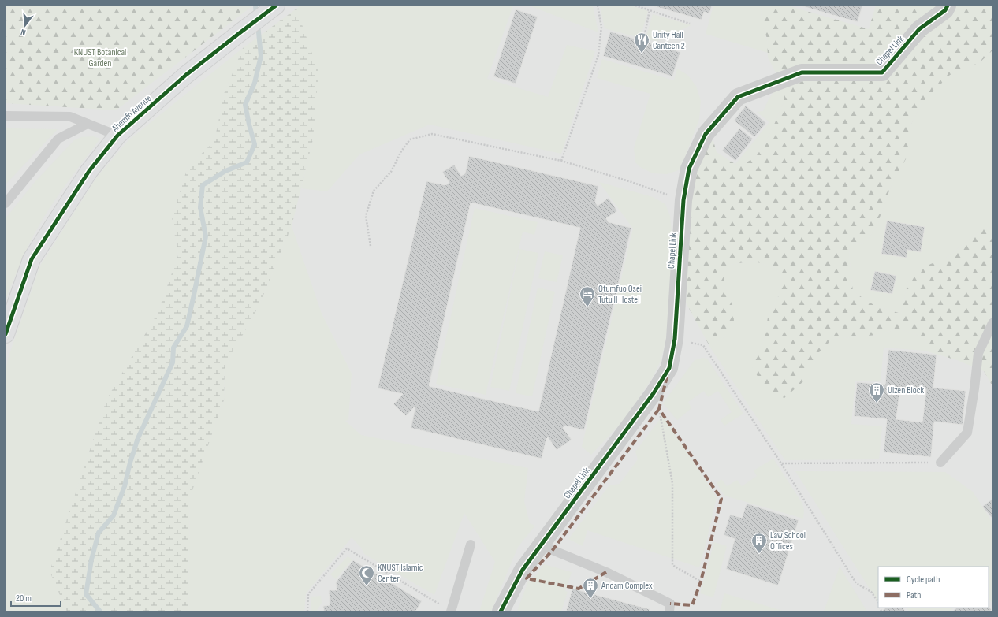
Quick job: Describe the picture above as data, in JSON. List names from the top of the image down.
{
  "streets": {
    "street": ["Chapel Link", "Ahemfo Avenue"]
  },
  "parks": ["KNUST Botanical Garden"],
  "places": {
    "restaurant": ["Unity Hall Canteen 2"],
    "hotel": ["Otumfuo Osei Tutu II Hostel"],
    "building": ["Ulzen Block", "Law School Offices", "Andam Complex"],
    "mosque": ["KNUST Islamic Center"]
  },
  "legend": ["Cycle path", "Path"],
  "scale_bar": "20 m",
  "north": "bottom"
}
